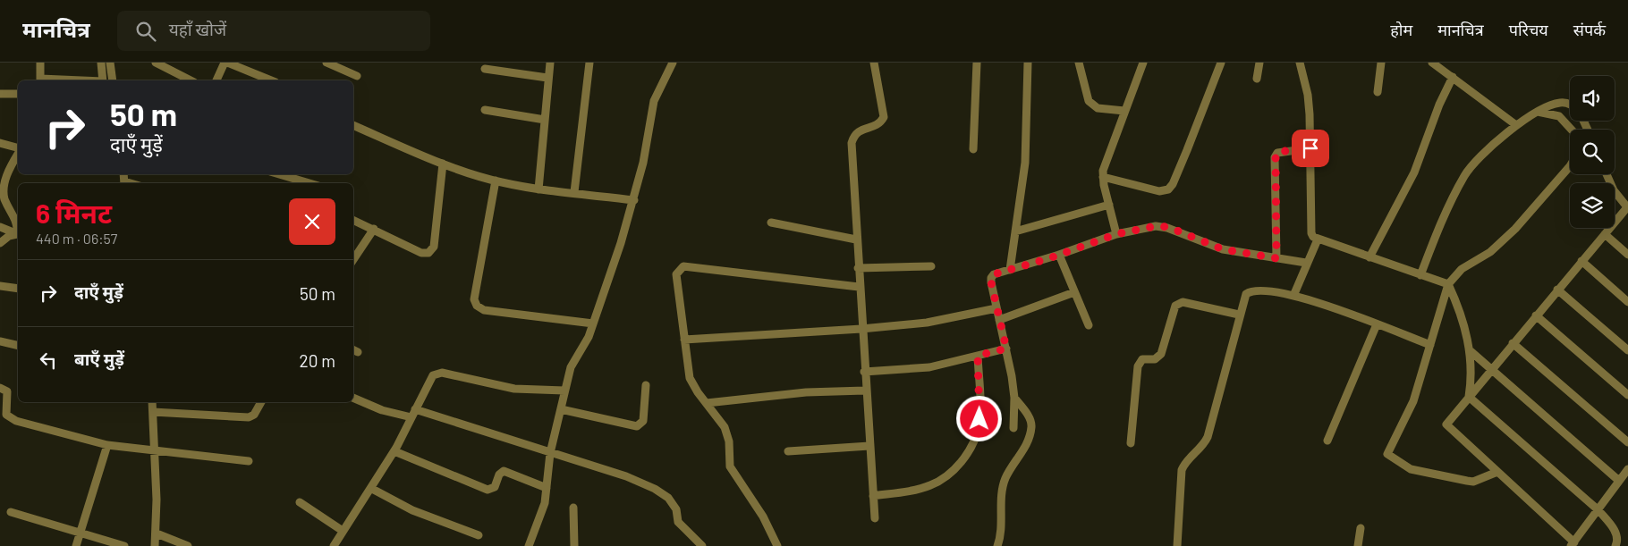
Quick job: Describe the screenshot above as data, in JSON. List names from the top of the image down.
{
  "page": {
    "header": "मानचित्र",
    "search": "यहाँ खोजें",
    "nav": [
      "होम",
      "मानचित्र",
      "परिचय",
      "संपर्क"
    ],
    "turn": ["50 m", "दाएँ मुड़ें"],
    "heading": ["6 मिनट", "440 m · 06:57"],
    "list": [
      {
        "name": "दाएँ मुड़ें",
        "value": "50 m"
      },
      {
        "name": "बाएँ मुड़ें",
        "value": "20 m"
      }
    ]
  }
}
